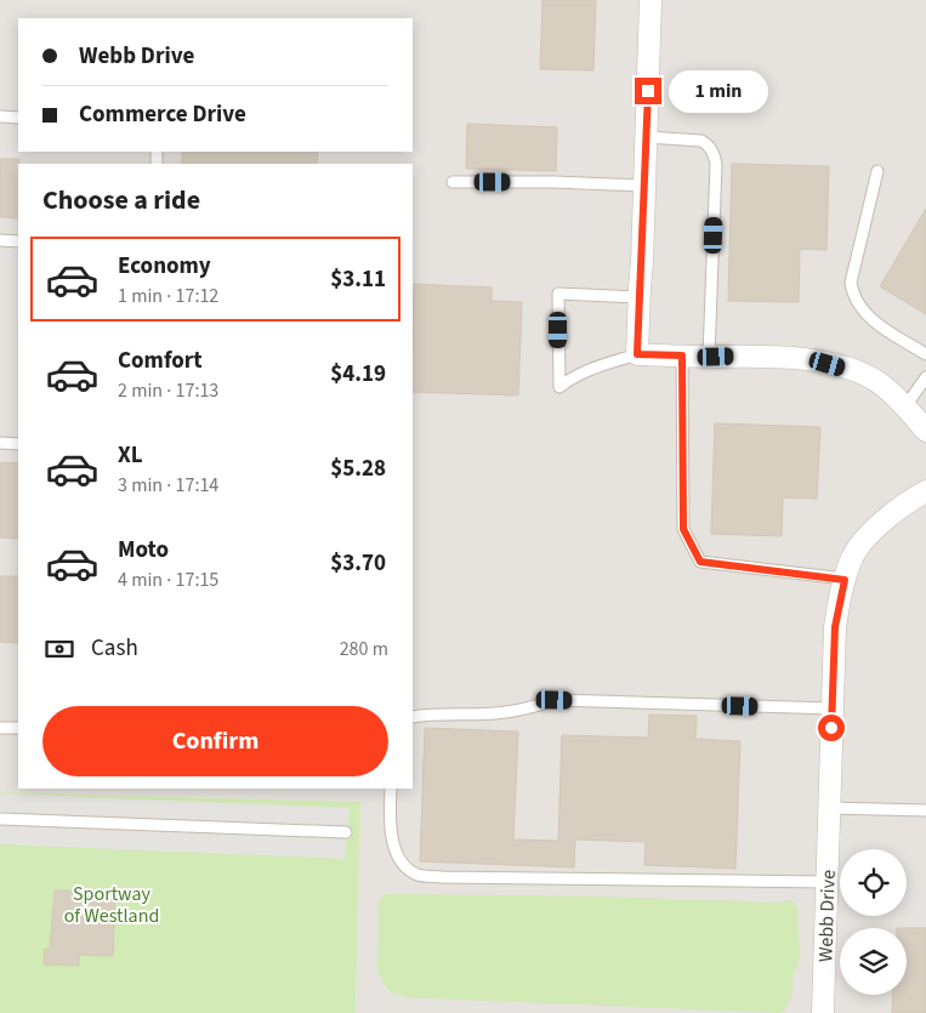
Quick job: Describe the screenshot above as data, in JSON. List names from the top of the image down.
{
  "streets": {
    "street": ["Webb Drive"]
  },
  "parks": ["Sportway of Westland"],
  "page": {
    "banner": ["Webb Drive", "Commerce Drive"],
    "bubble": "1 min",
    "heading": "Choose a ride",
    "list": [
      {
        "name": "Economy",
        "note": "1 min · 17:12",
        "value": "$3.11"
      },
      {
        "name": "Comfort",
        "note": "2 min · 17:13",
        "value": "$4.19"
      },
      {
        "name": "XL",
        "note": "3 min · 17:14",
        "value": "$5.28"
      },
      {
        "name": "Moto",
        "note": "4 min · 17:15",
        "value": "$3.70"
      }
    ],
    "pay": ["Cash", "280 m"],
    "buttons": "Confirm"
  }
}
